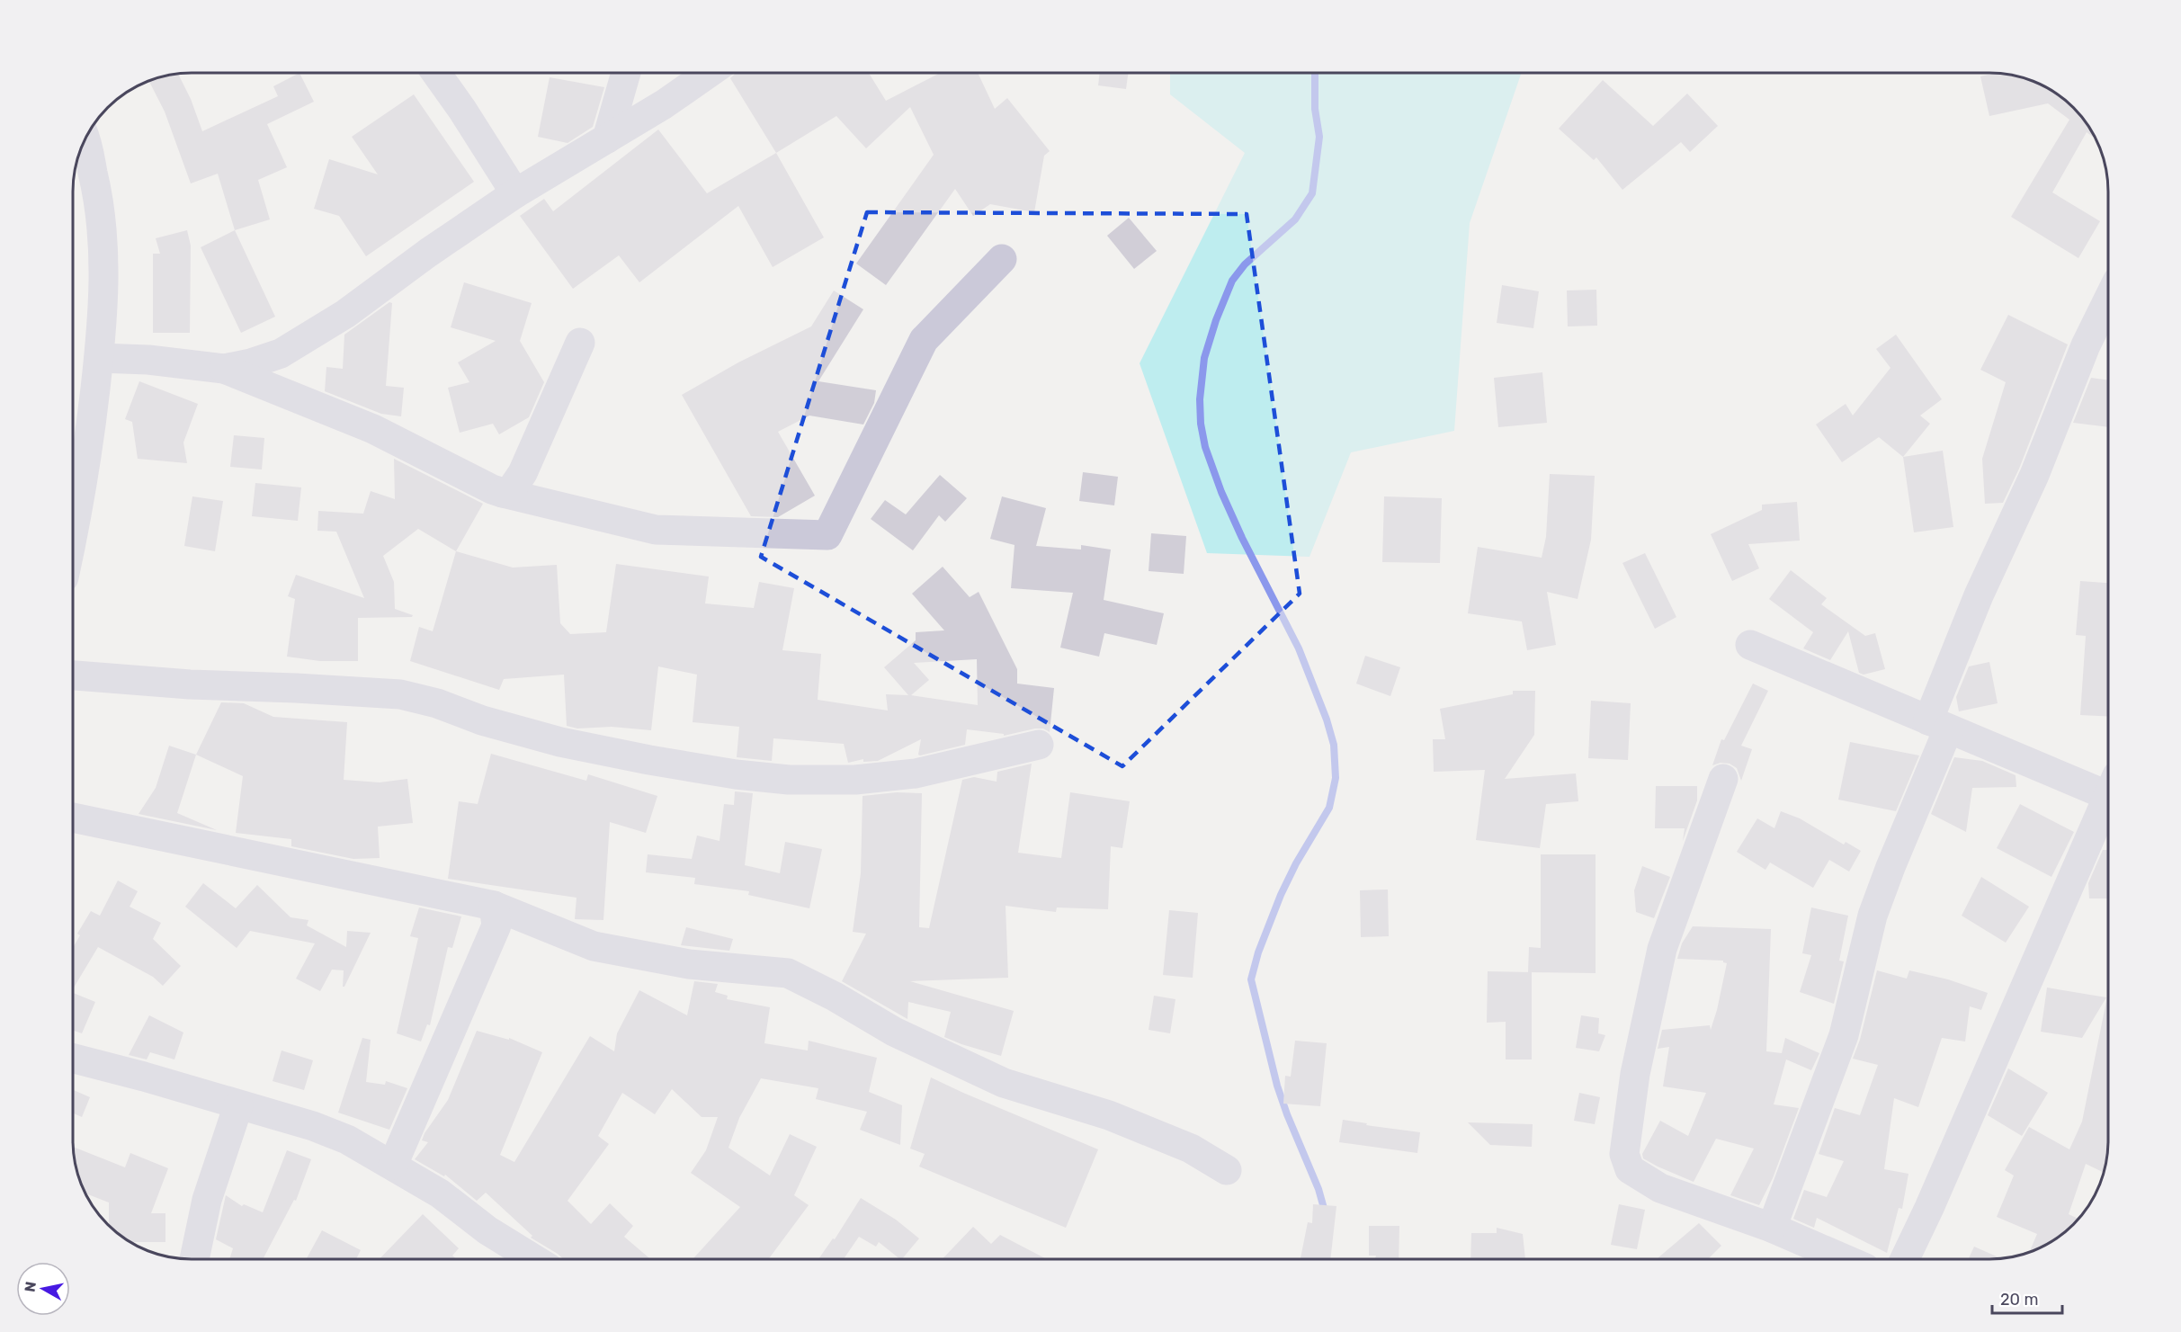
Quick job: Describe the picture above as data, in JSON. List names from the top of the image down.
{
  "scale_bar": "20 m",
  "north": "left"
}
